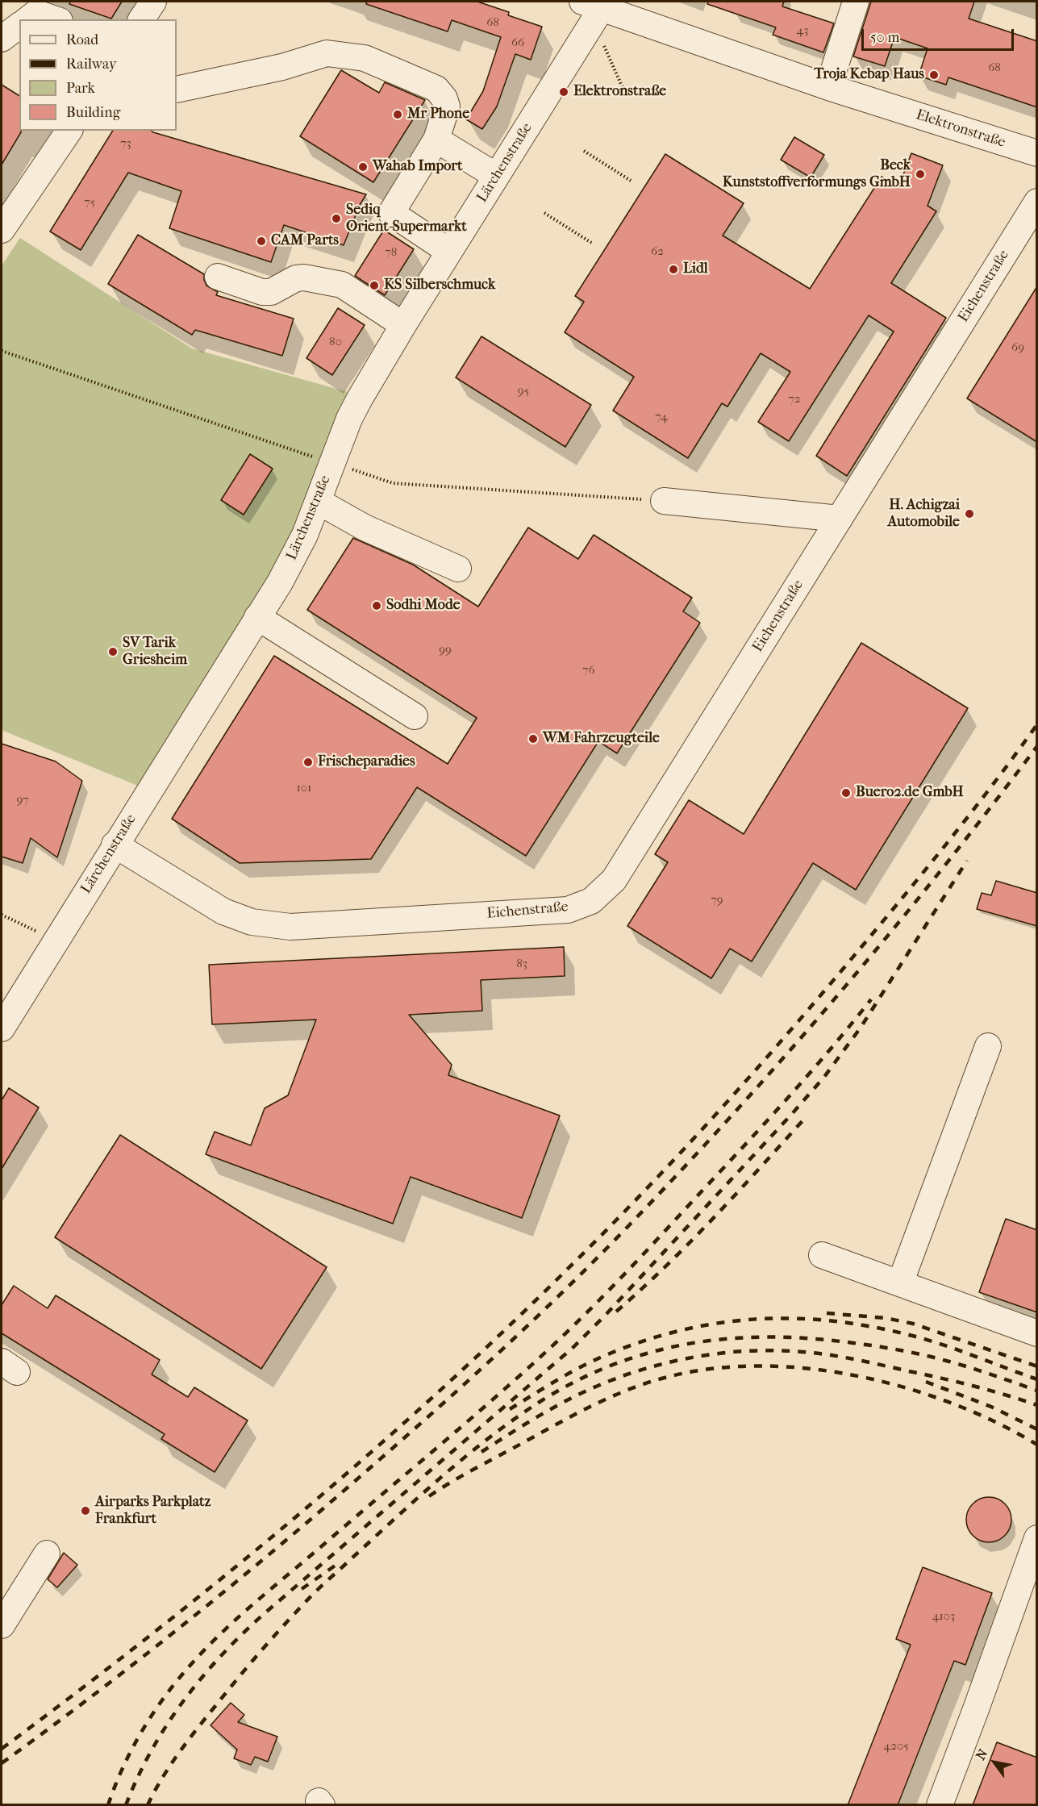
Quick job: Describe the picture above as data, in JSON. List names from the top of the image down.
{
  "streets": {
    "street": ["Elektronstraße", "Lärchenstraße", "Eichenstraße"]
  },
  "crossings": [
    ["Elektronstraße", "Lärchenstraße"],
    ["Lärchenstraße", "Eichenstraße"]
  ],
  "places": [
    "Troja Kebap Haus",
    "Elektronstraße",
    "Mr Phone",
    "Wahab Import",
    "Beck Kunststoffverformungs GmbH",
    "Sediq Orient-Supermarkt",
    "CAM Parts",
    "Lidl",
    "KS Silberschmuck",
    "H. Achigzai Automobile",
    "Sodhi Mode",
    "SV Tarik Griesheim",
    "WM Fahrzeugteile",
    "Frischeparadies",
    "Buero2.de GmbH",
    "Airparks Parkplatz Frankfurt"
  ],
  "house_numbers": [
    "68",
    "43",
    "66",
    "68",
    "73",
    "75",
    "62",
    "78",
    "80",
    "69",
    "95",
    "72",
    "74",
    "99",
    "76",
    "101",
    "97",
    "79",
    "83",
    "4103",
    "4205"
  ],
  "legend": [
    "Road",
    "Railway",
    "Park",
    "Building"
  ],
  "scale_bar": "50 m",
  "north": "top left"
}
